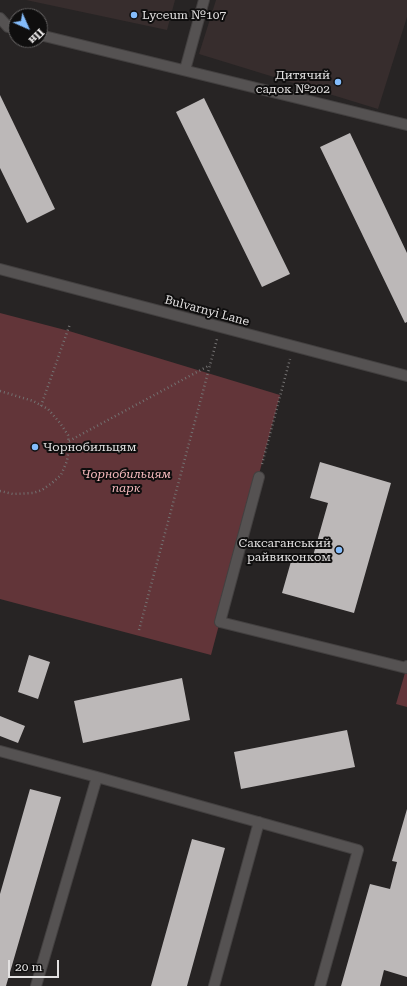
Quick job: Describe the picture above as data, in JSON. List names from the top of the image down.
{
  "streets": {
    "street": ["Bulvarnyi Lane"]
  },
  "parks": ["Чорнобильцям парк"],
  "places": [
    "Lyceum №107",
    "Дитячий садок №202",
    "Чорнобильцям",
    "Саксаганський райвиконком"
  ],
  "scale_bar": "20 m",
  "north": "bottom right"
}
